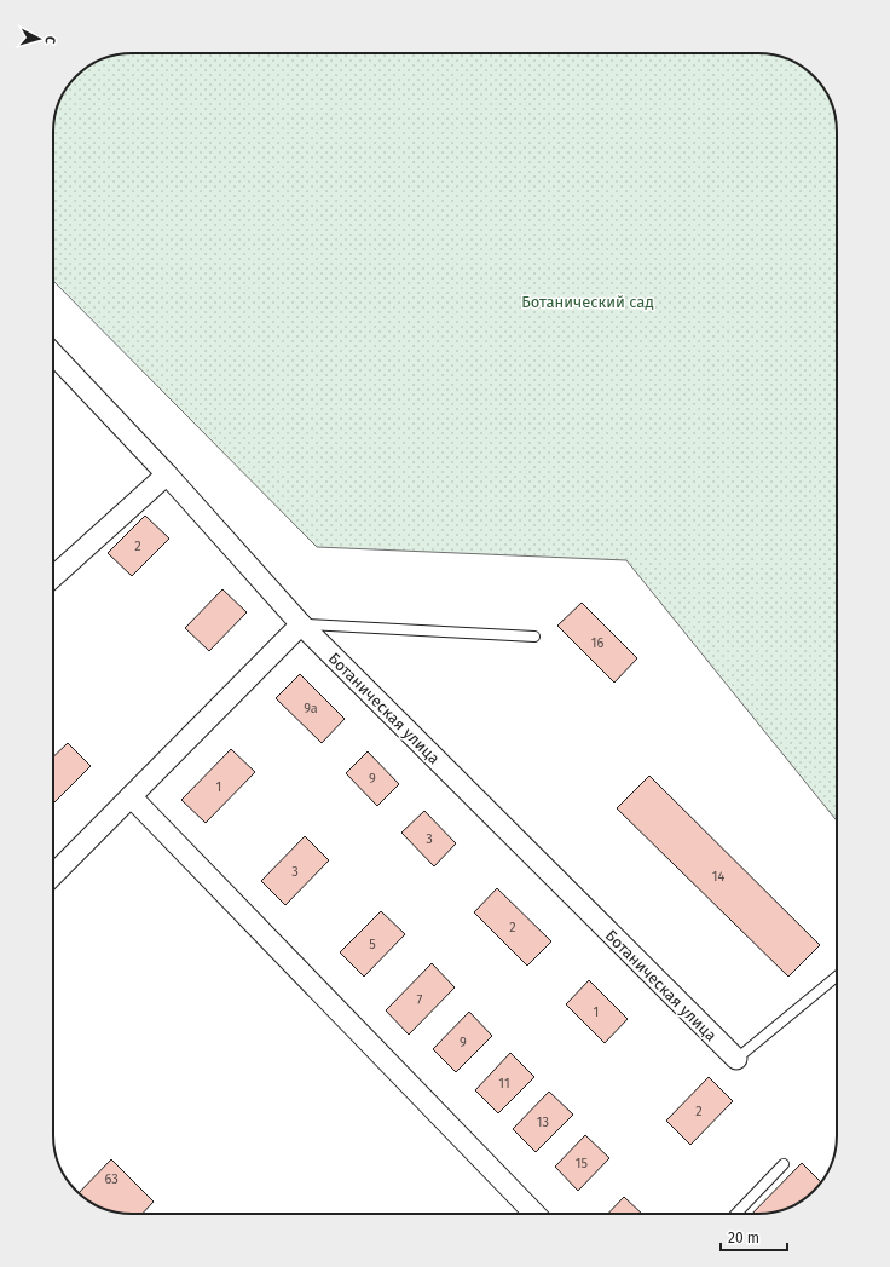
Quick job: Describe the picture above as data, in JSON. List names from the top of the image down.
{
  "streets": {
    "street": ["Ботаническая улица"]
  },
  "parks": ["Ботанический сад"],
  "house_numbers": [
    "2",
    "16",
    "9а",
    "9",
    "1",
    "3",
    "3",
    "14",
    "2",
    "5",
    "7",
    "1",
    "9",
    "11",
    "2",
    "13",
    "15",
    "63"
  ],
  "scale_bar": "20 m",
  "north": "right"
}
